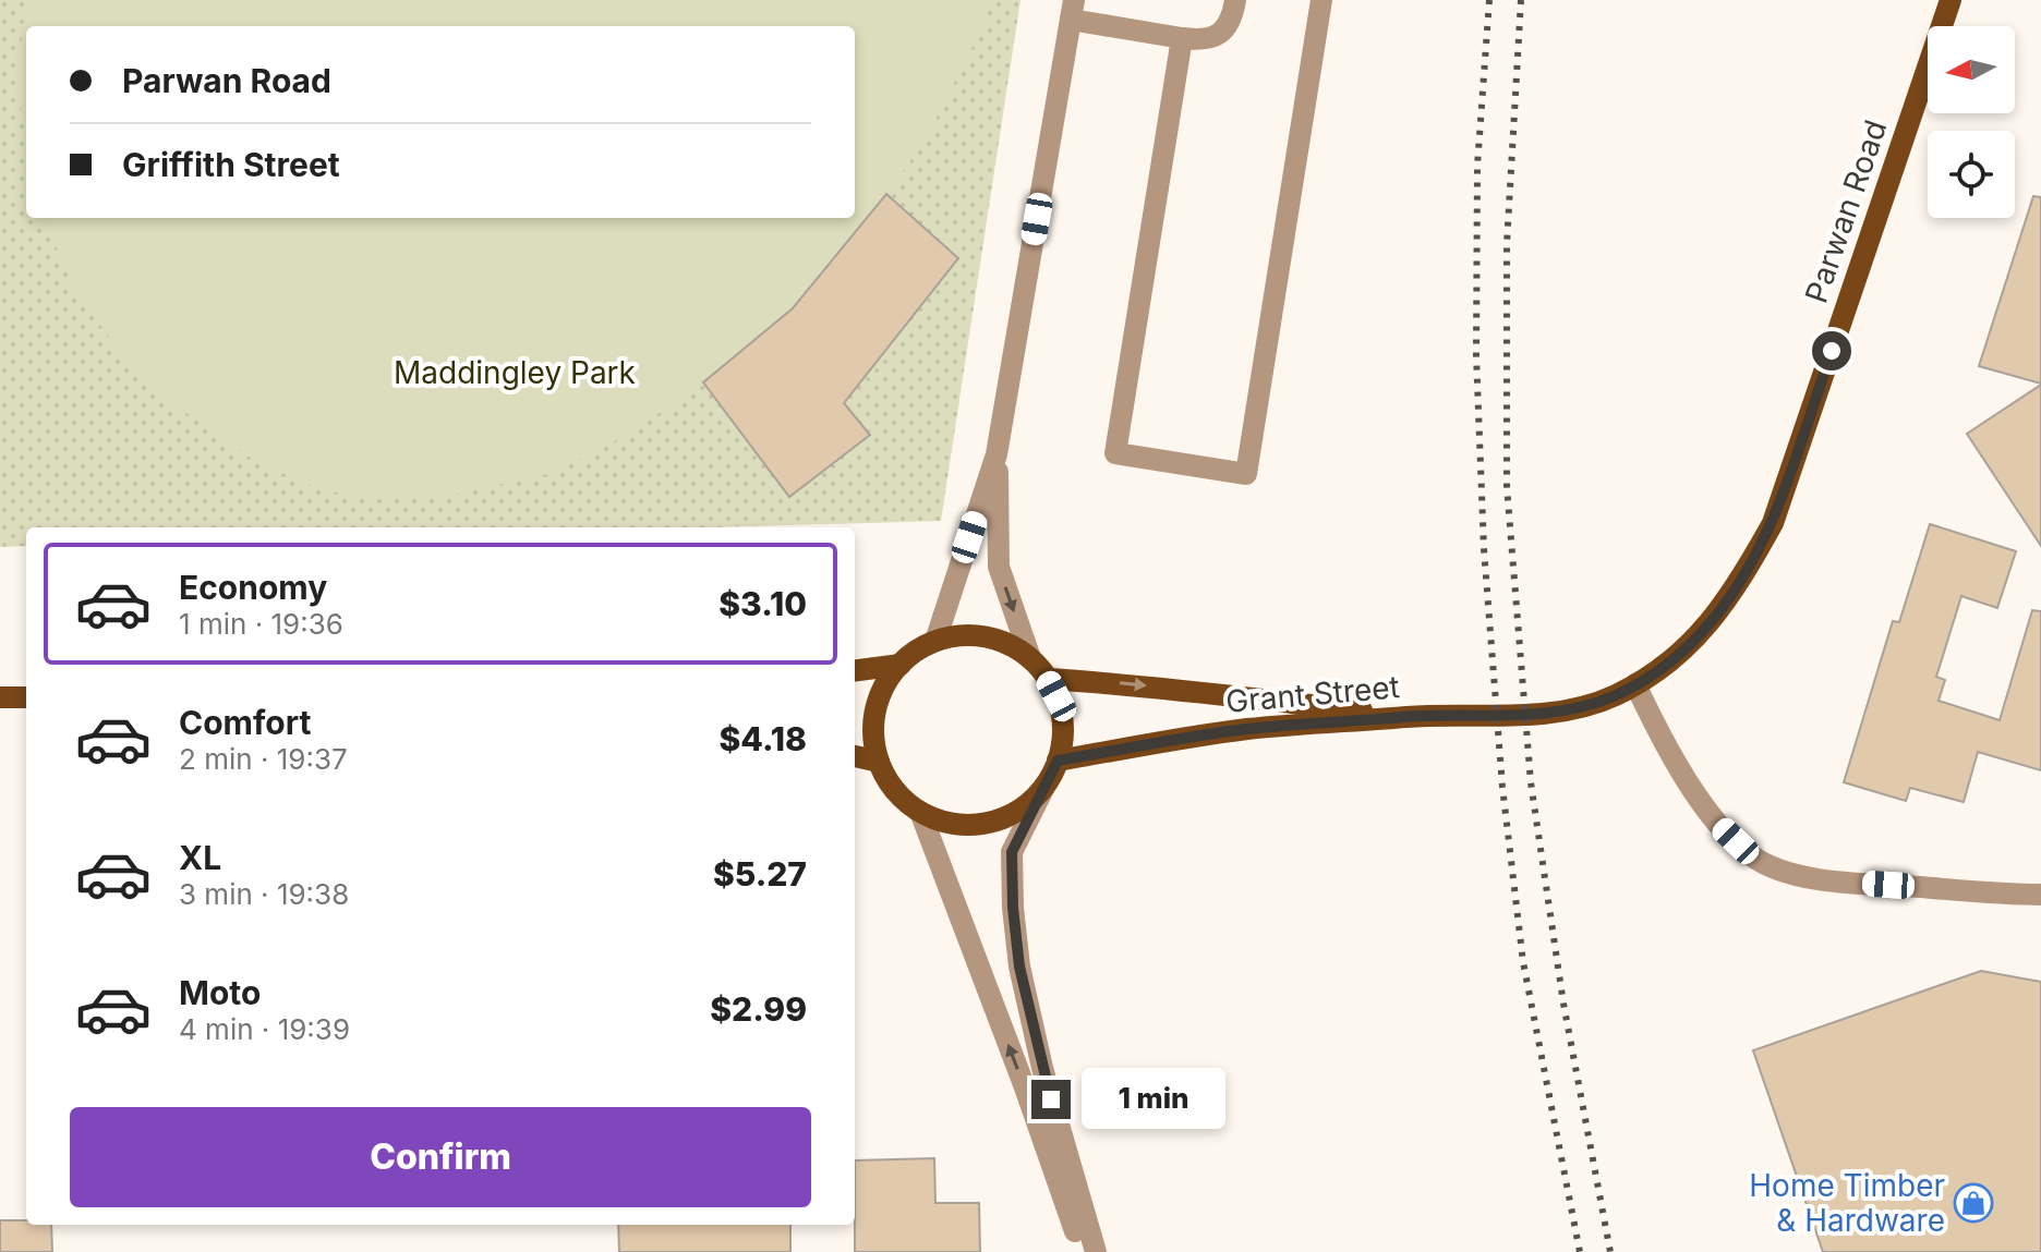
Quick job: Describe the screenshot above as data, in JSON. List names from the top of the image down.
{
  "streets": {
    "main road": ["Parwan Road", "Grant Street"]
  },
  "crossings": [
    ["Parwan Road", "Grant Street"]
  ],
  "parks": ["Maddingley Park"],
  "places": {
    "shop": ["Home Timber & Hardware"]
  },
  "north": "left",
  "page": {
    "banner": ["Parwan Road", "Griffith Street"],
    "list": [
      {
        "name": "Economy",
        "note": "1 min · 19:36",
        "value": "$3.10"
      },
      {
        "name": "Comfort",
        "note": "2 min · 19:37",
        "value": "$4.18"
      },
      {
        "name": "XL",
        "note": "3 min · 19:38",
        "value": "$5.27"
      },
      {
        "name": "Moto",
        "note": "4 min · 19:39",
        "value": "$2.99"
      }
    ],
    "bubble": "1 min",
    "buttons": "Confirm"
  }
}
